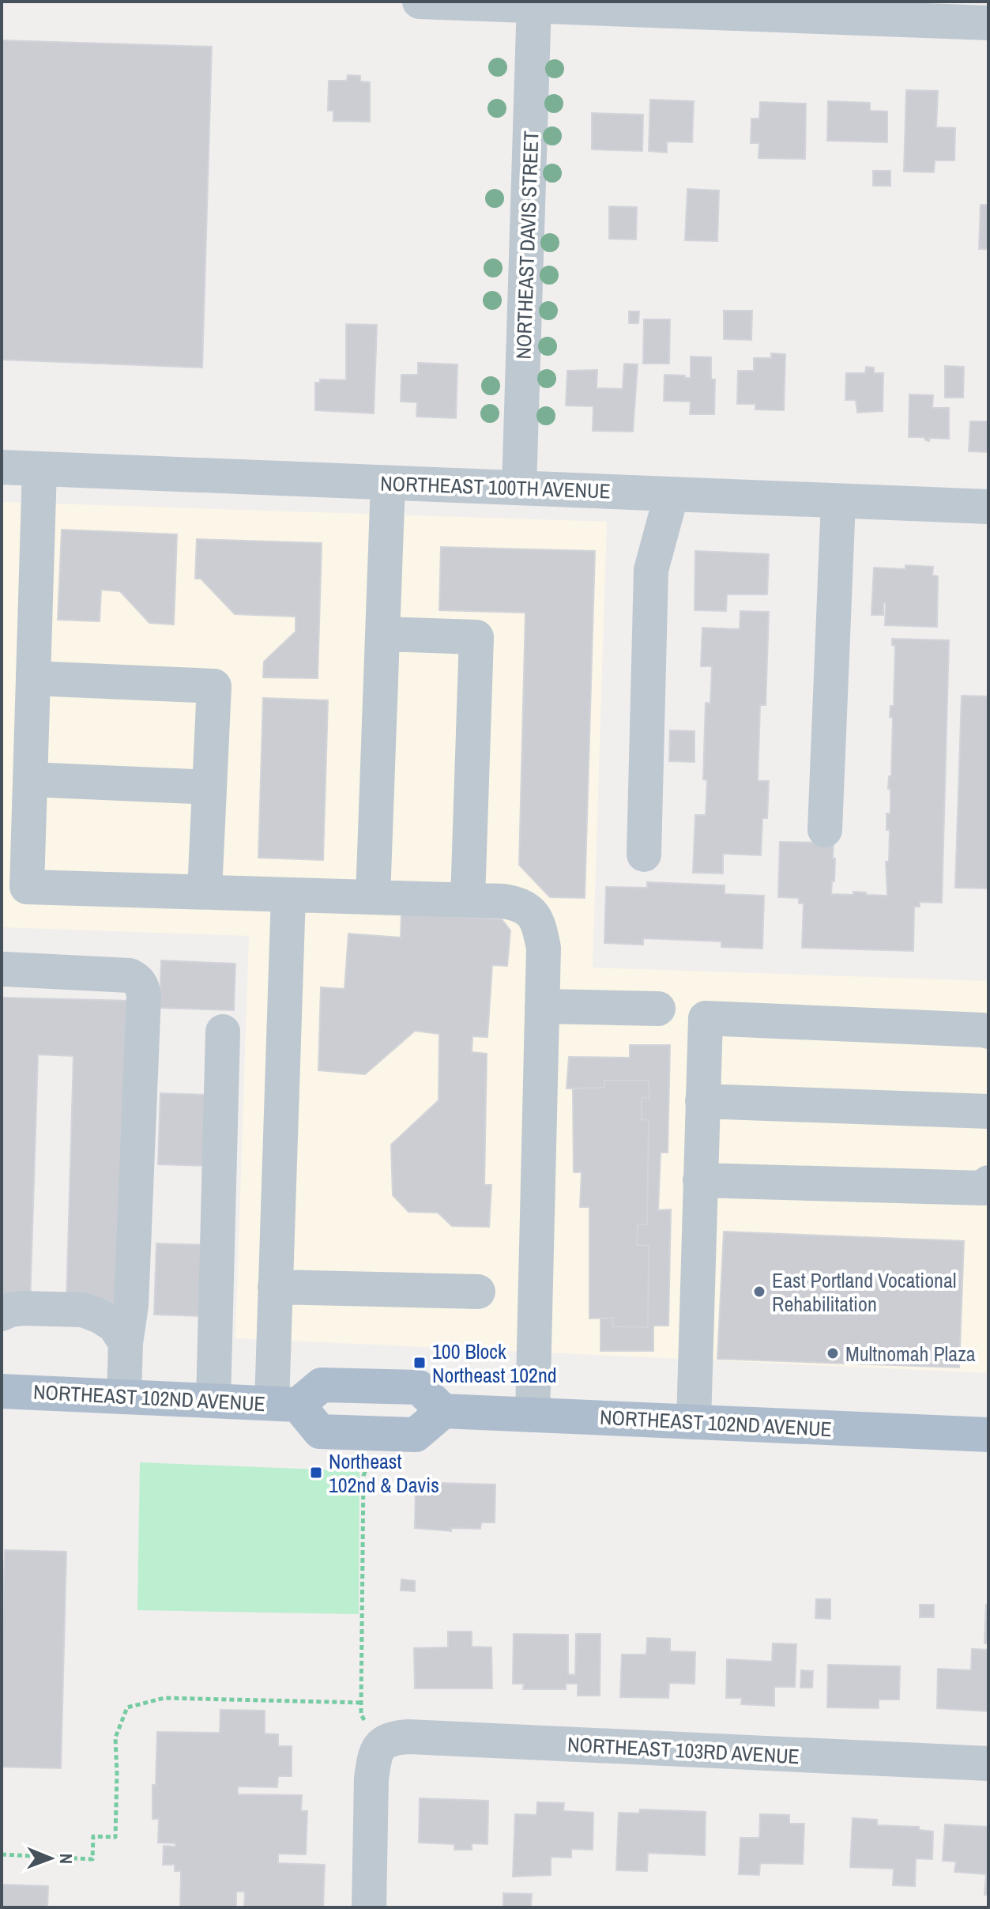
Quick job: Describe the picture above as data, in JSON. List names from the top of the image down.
{
  "streets": {
    "main road": ["NORTHEAST 102ND AVENUE"],
    "street": ["NORTHEAST DAVIS STREET", "NORTHEAST 100TH AVENUE", "NORTHEAST 103RD AVENUE"]
  },
  "crossings": [
    ["NORTHEAST DAVIS STREET", "NORTHEAST 100TH AVENUE"]
  ],
  "places": {
    "other": ["East Portland Vocational Rehabilitation", "Multnomah Plaza"],
    "transit": ["100 Block Northeast 102nd", "Northeast 102nd & Davis"]
  },
  "north": "right"
}
